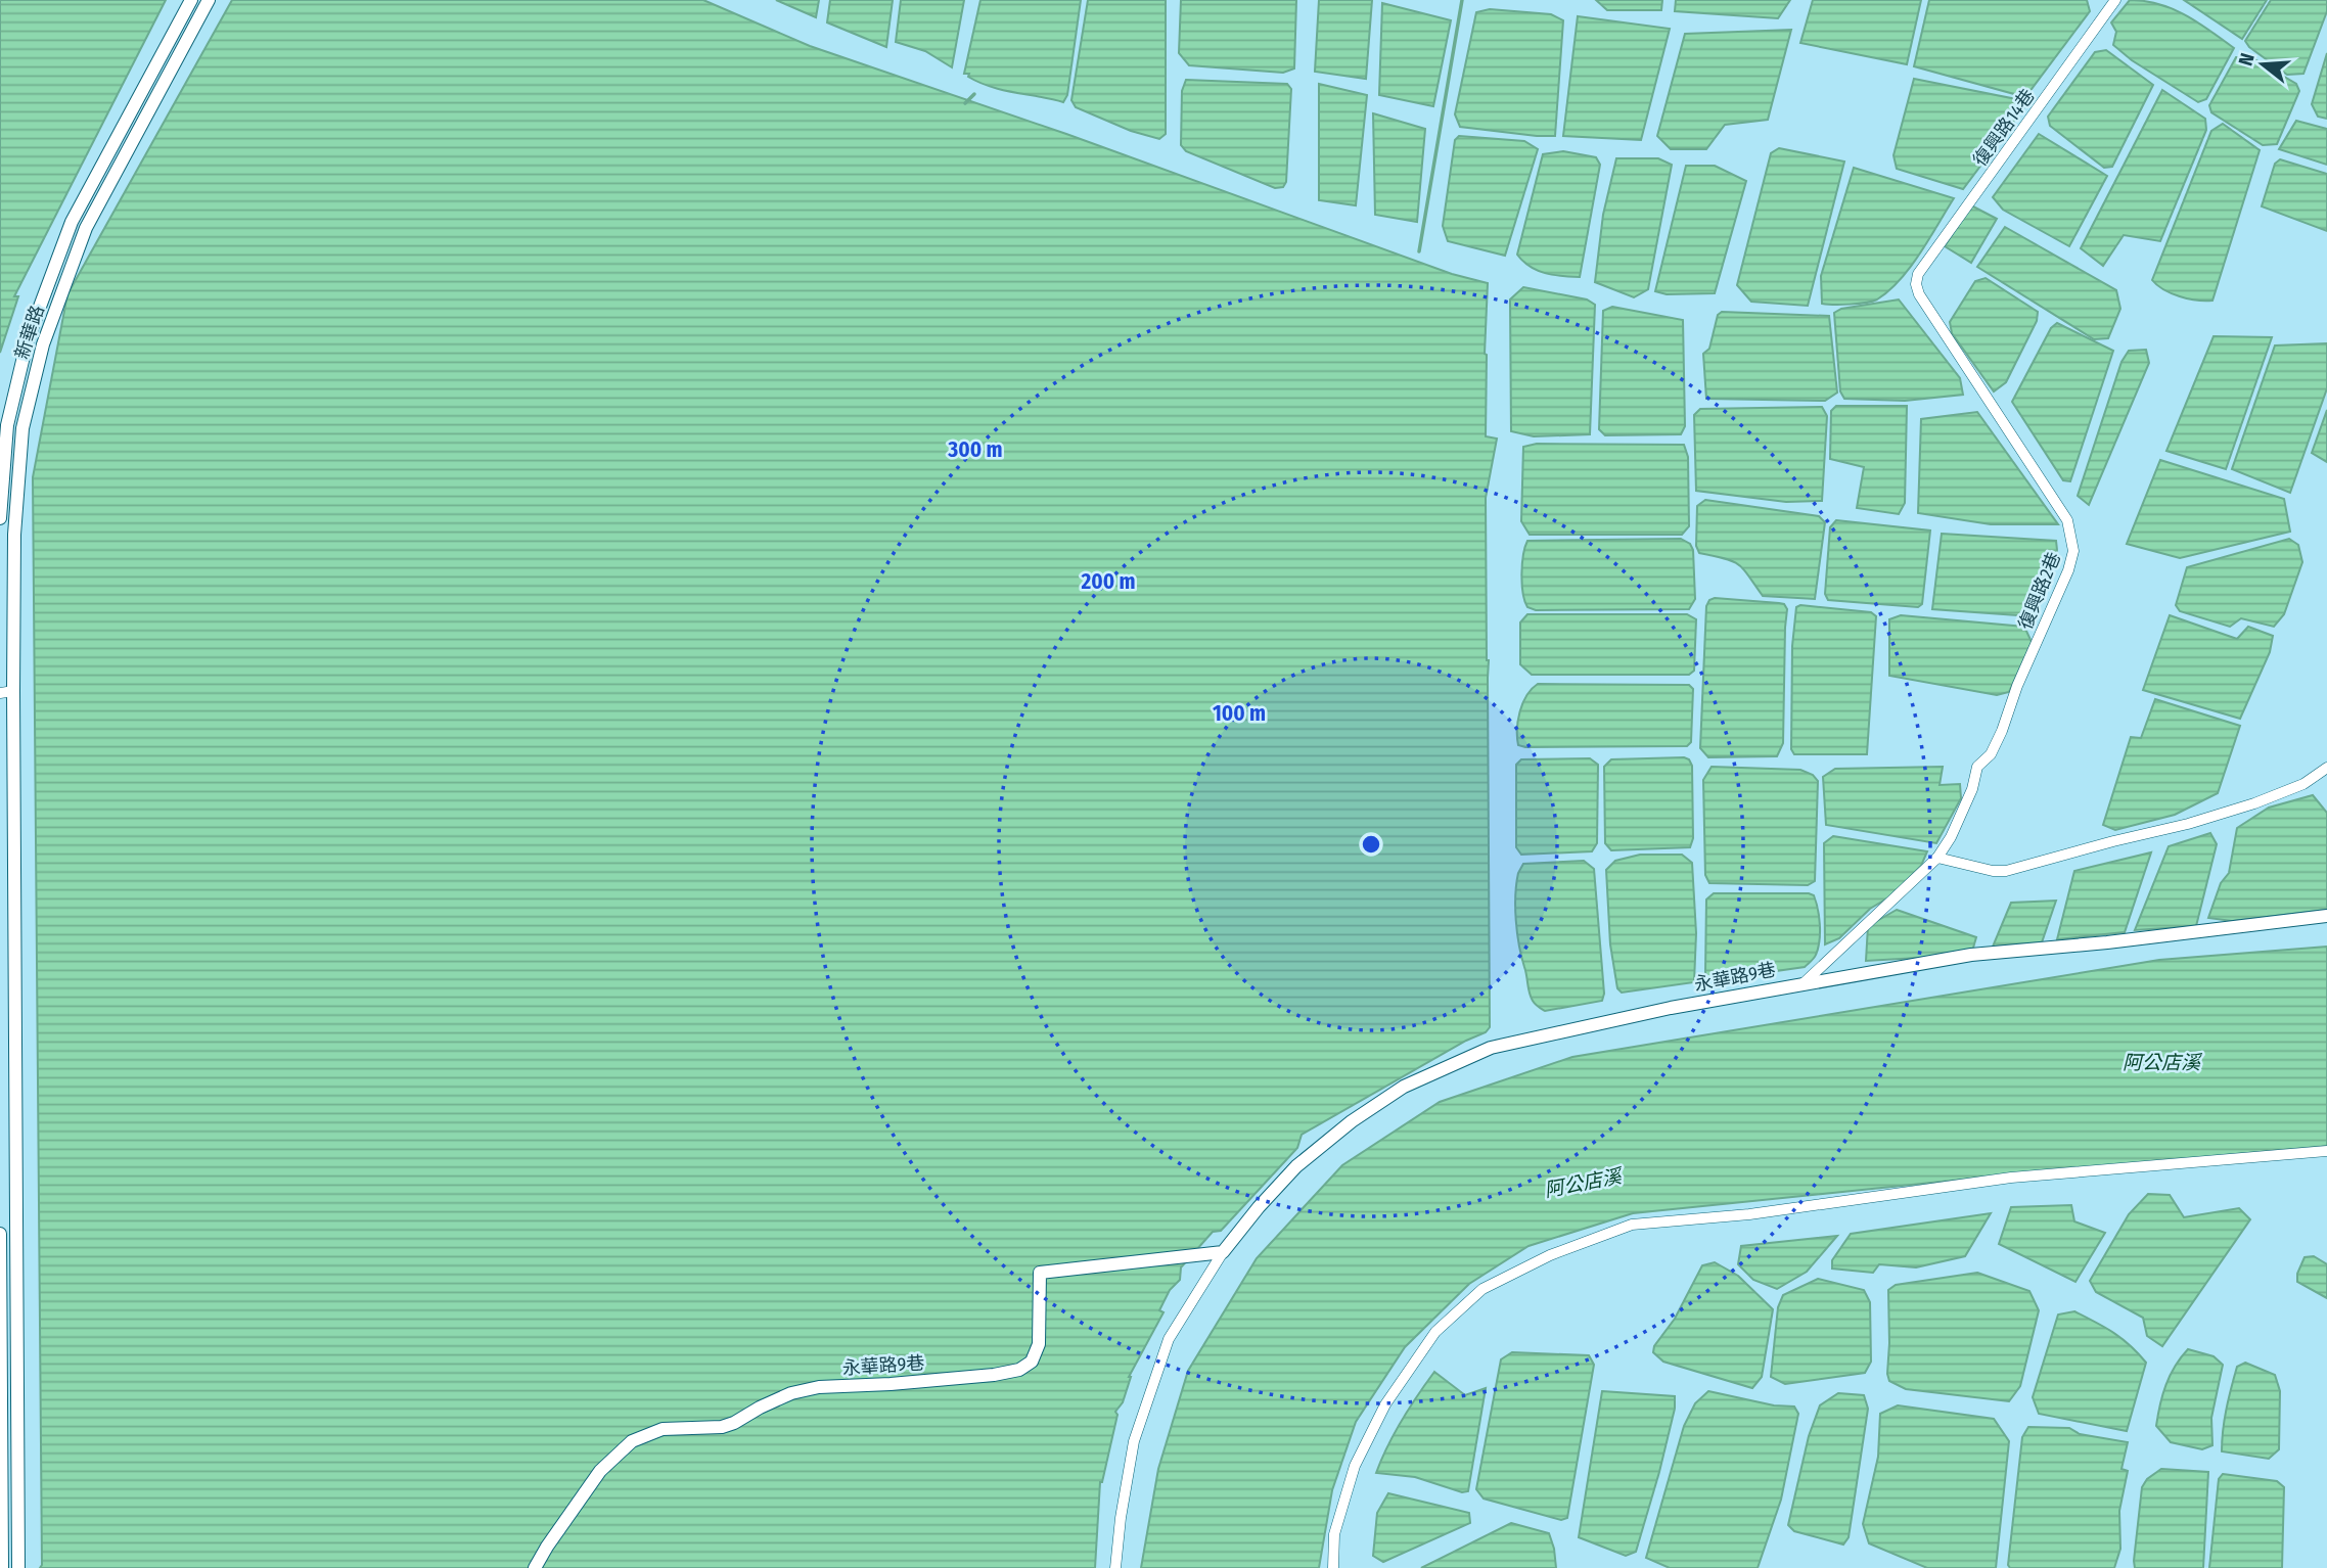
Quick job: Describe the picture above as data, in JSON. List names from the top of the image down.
{
  "streets": {
    "street": [
      "復興路14巷",
      "新華路",
      "復興路2巷",
      "永華路9巷"
    ]
  },
  "crossings": [
    ["復興路14巷", "復興路2巷"],
    ["復興路2巷", "永華路9巷"]
  ],
  "water": ["阿公店溪"],
  "north": "left",
  "rings": ["300 m", "200 m", "100 m"]
}
